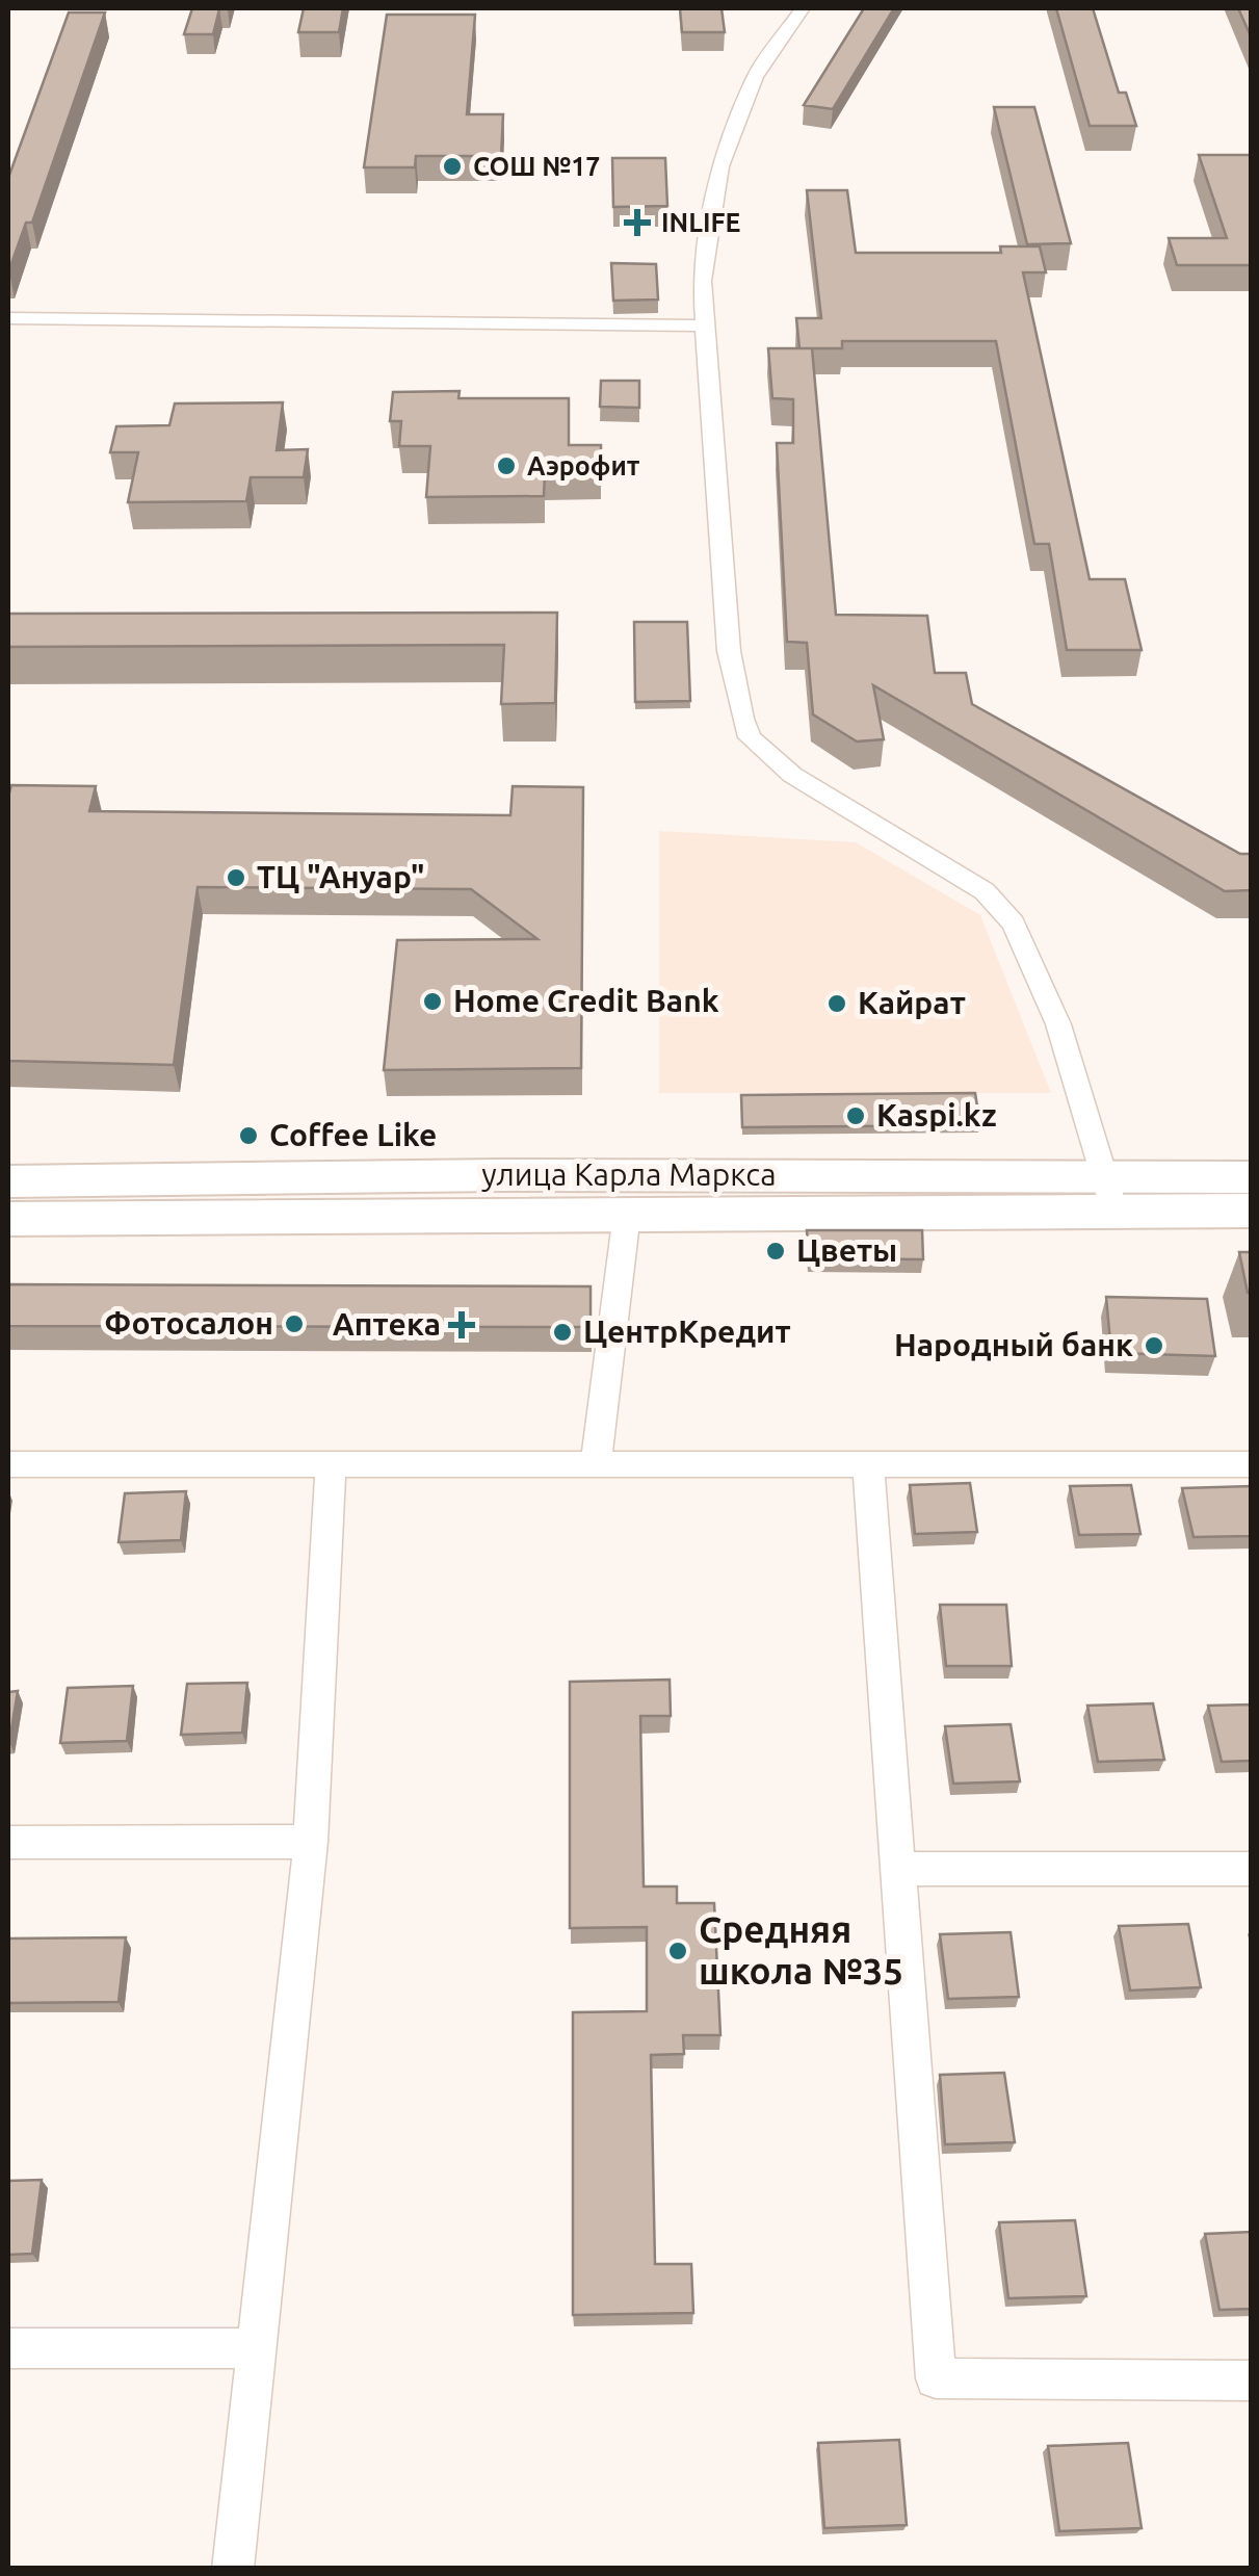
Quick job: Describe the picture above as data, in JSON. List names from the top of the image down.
{
  "streets": {
    "main road": ["улица Карла Маркса"]
  },
  "places": {
    "other": [
      "СОШ №17",
      "Аэрофит",
      "ТЦ \"Ануар\"",
      "Home Credit Bank",
      "Кайрат",
      "Kaspi.kz",
      "Coffee Like",
      "Цветы",
      "Фотосалон",
      "ЦентрКредит",
      "Народный банк",
      "Средняя школа №35"
    ],
    "health": ["INLIFE", "Аптека"]
  }
}
